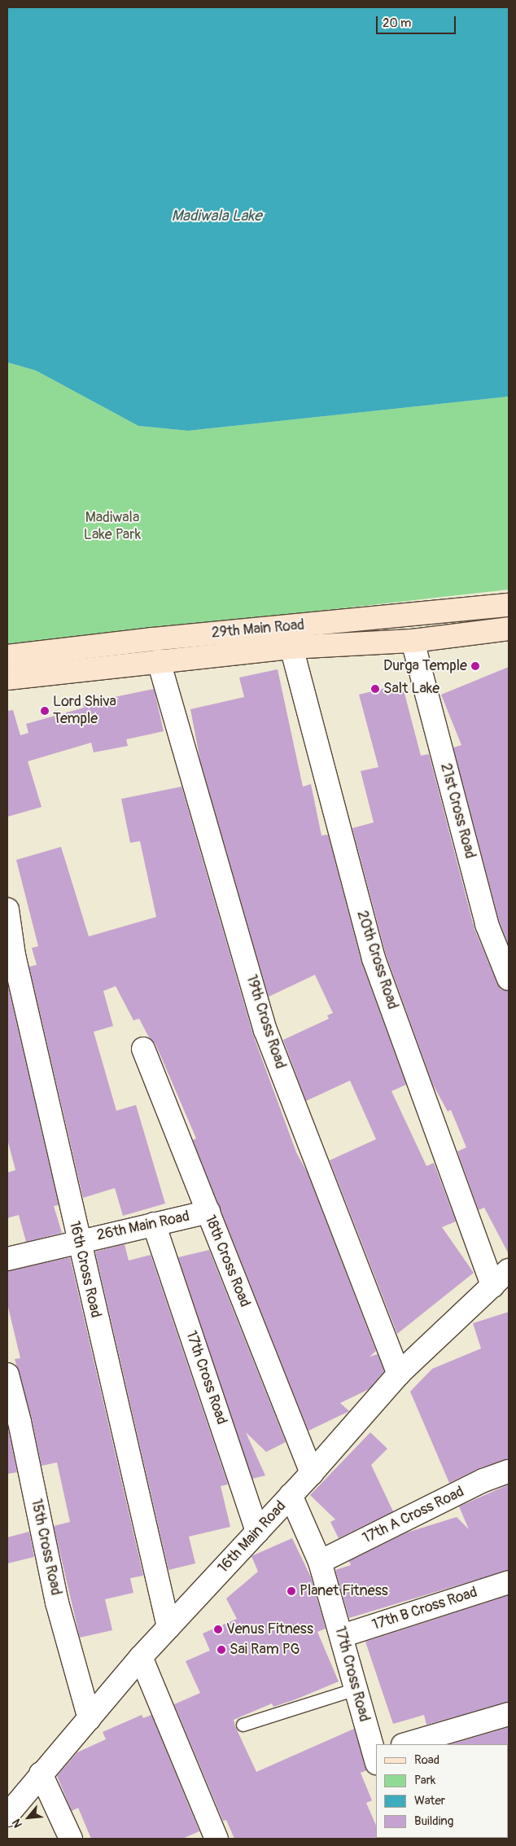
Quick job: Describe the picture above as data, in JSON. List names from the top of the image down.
{
  "streets": {
    "main road": ["29th Main Road"],
    "street": [
      "21st Cross Road",
      "20th Cross Road",
      "19th Cross Road",
      "26th Main Road",
      "18th Cross Road",
      "16th Cross Road",
      "17th Cross Road",
      "17th A Cross Road",
      "16th Main Road",
      "15th Cross Road",
      "17th B Cross Road"
    ]
  },
  "crossings": [
    ["29th Main Road", "21st Cross Road"],
    ["29th Main Road", "20th Cross Road"],
    ["29th Main Road", "19th Cross Road"],
    ["20th Cross Road", "16th Main Road"],
    ["19th Cross Road", "16th Main Road"],
    ["26th Main Road", "18th Cross Road"],
    ["26th Main Road", "16th Cross Road"],
    ["26th Main Road", "17th Cross Road"],
    ["18th Cross Road", "16th Main Road"],
    ["16th Cross Road", "16th Main Road"],
    ["17th Cross Road", "17th A Cross Road"],
    ["17th Cross Road", "16th Main Road"],
    ["17th Cross Road", "17th B Cross Road"],
    ["16th Main Road", "15th Cross Road"]
  ],
  "water": ["Madiwala Lake"],
  "parks": ["Madiwala Lake Park"],
  "places": [
    "Durga Temple",
    "Salt Lake",
    "Lord Shiva Temple",
    "Planet Fitness",
    "Venus Fitness",
    "Sai Ram PG"
  ],
  "legend": [
    "Road",
    "Park",
    "Water",
    "Building"
  ],
  "scale_bar": "20 m",
  "north": "bottom left"
}
